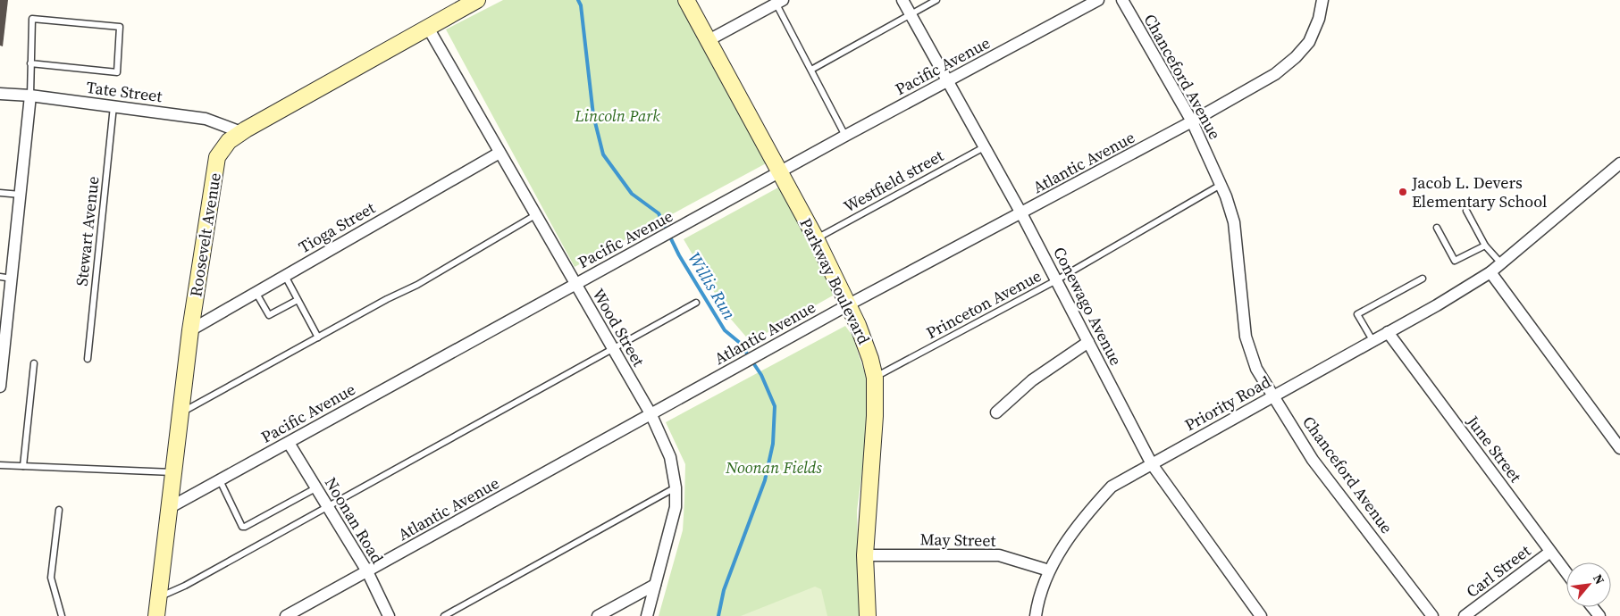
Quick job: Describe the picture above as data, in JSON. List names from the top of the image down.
{
  "streets": {
    "main road": ["Roosevelt Avenue", "Parkway Boulevard"],
    "street": [
      "Pacific Avenue",
      "Chanceford Avenue",
      "Tate Street",
      "Atlantic Avenue",
      "Tioga Street",
      "Conewago Avenue",
      "Wood Street",
      "Priority Road",
      "June Street",
      "Noonan Road",
      "May Street",
      "Carl Street"
    ],
    "lane": ["Westfield street", "Stewart Avenue", "Princeton Avenue"]
  },
  "crossings": [
    ["Pacific Avenue", "Roosevelt Avenue"],
    ["Pacific Avenue", "Parkway Boulevard"],
    ["Pacific Avenue", "Conewago Avenue"],
    ["Pacific Avenue", "Wood Street"],
    ["Pacific Avenue", "Noonan Road"],
    ["Chanceford Avenue", "Atlantic Avenue"],
    ["Chanceford Avenue", "Princeton Avenue"],
    ["Chanceford Avenue", "Priority Road"],
    ["Tate Street", "Stewart Avenue"],
    ["Tate Street", "Roosevelt Avenue"],
    ["Atlantic Avenue", "Parkway Boulevard"],
    ["Atlantic Avenue", "Conewago Avenue"],
    ["Atlantic Avenue", "Wood Street"],
    ["Atlantic Avenue", "Noonan Road"],
    ["Westfield street", "Parkway Boulevard"],
    ["Westfield street", "Conewago Avenue"],
    ["Tioga Street", "Roosevelt Avenue"],
    ["Tioga Street", "Wood Street"],
    ["Roosevelt Avenue", "Wood Street"],
    ["Parkway Boulevard", "Princeton Avenue"],
    ["Parkway Boulevard", "May Street"],
    ["Princeton Avenue", "Conewago Avenue"],
    ["Conewago Avenue", "Priority Road"],
    ["Priority Road", "June Street"],
    ["Priority Road", "May Street"],
    ["June Street", "Carl Street"]
  ],
  "water": ["Willis Run"],
  "parks": ["Lincoln Park", "Noonan Fields"],
  "places": ["Jacob L. Devers Elementary School"],
  "north": "top right"
}
